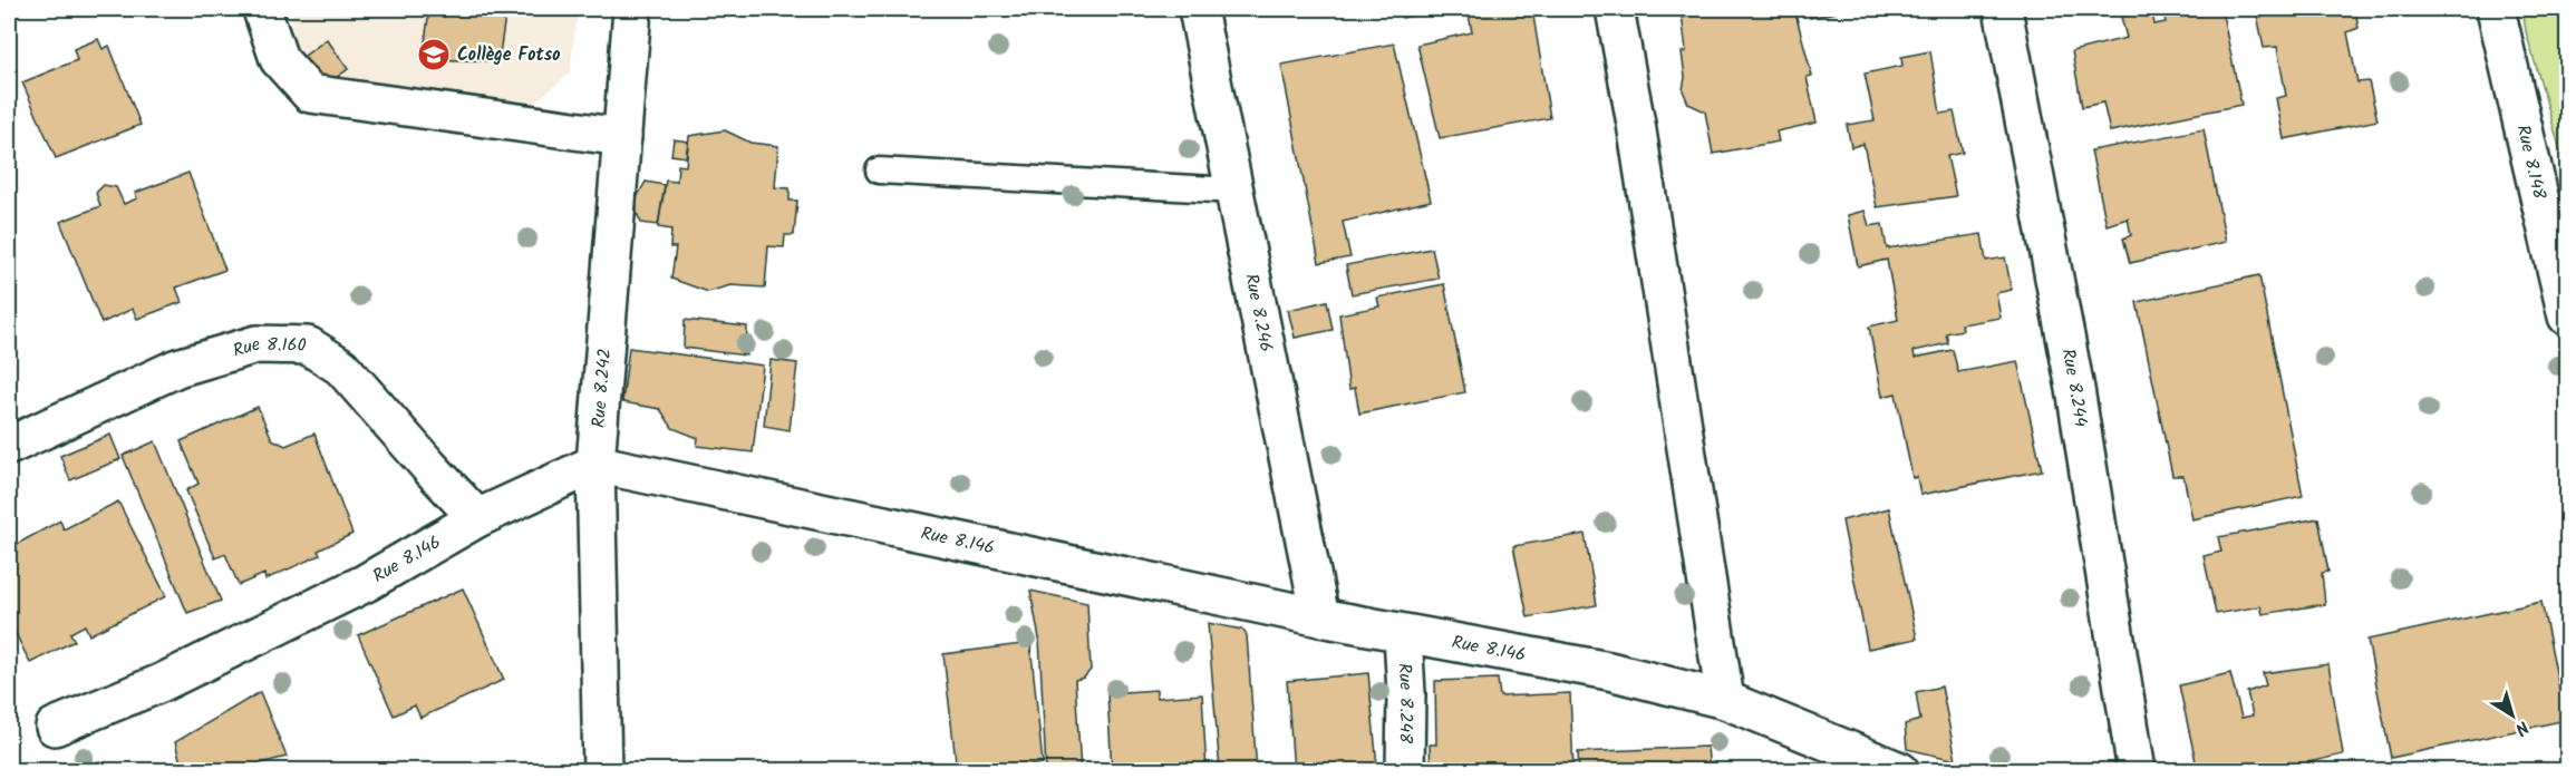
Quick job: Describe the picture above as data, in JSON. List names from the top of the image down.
{
  "streets": {
    "street": [
      "Rue 8.148",
      "Rue 8.246",
      "Rue 8.160",
      "Rue 8.242",
      "Rue 8.244",
      "Rue 8.146",
      "Rue 8.248"
    ]
  },
  "crossings": [
    ["Rue 8.246", "Rue 8.146"],
    ["Rue 8.160", "Rue 8.146"],
    ["Rue 8.242", "Rue 8.146"],
    ["Rue 8.146", "Rue 8.248"]
  ],
  "places": {
    "school or university": ["Collège Fotso"]
  },
  "north": "bottom right"
}
